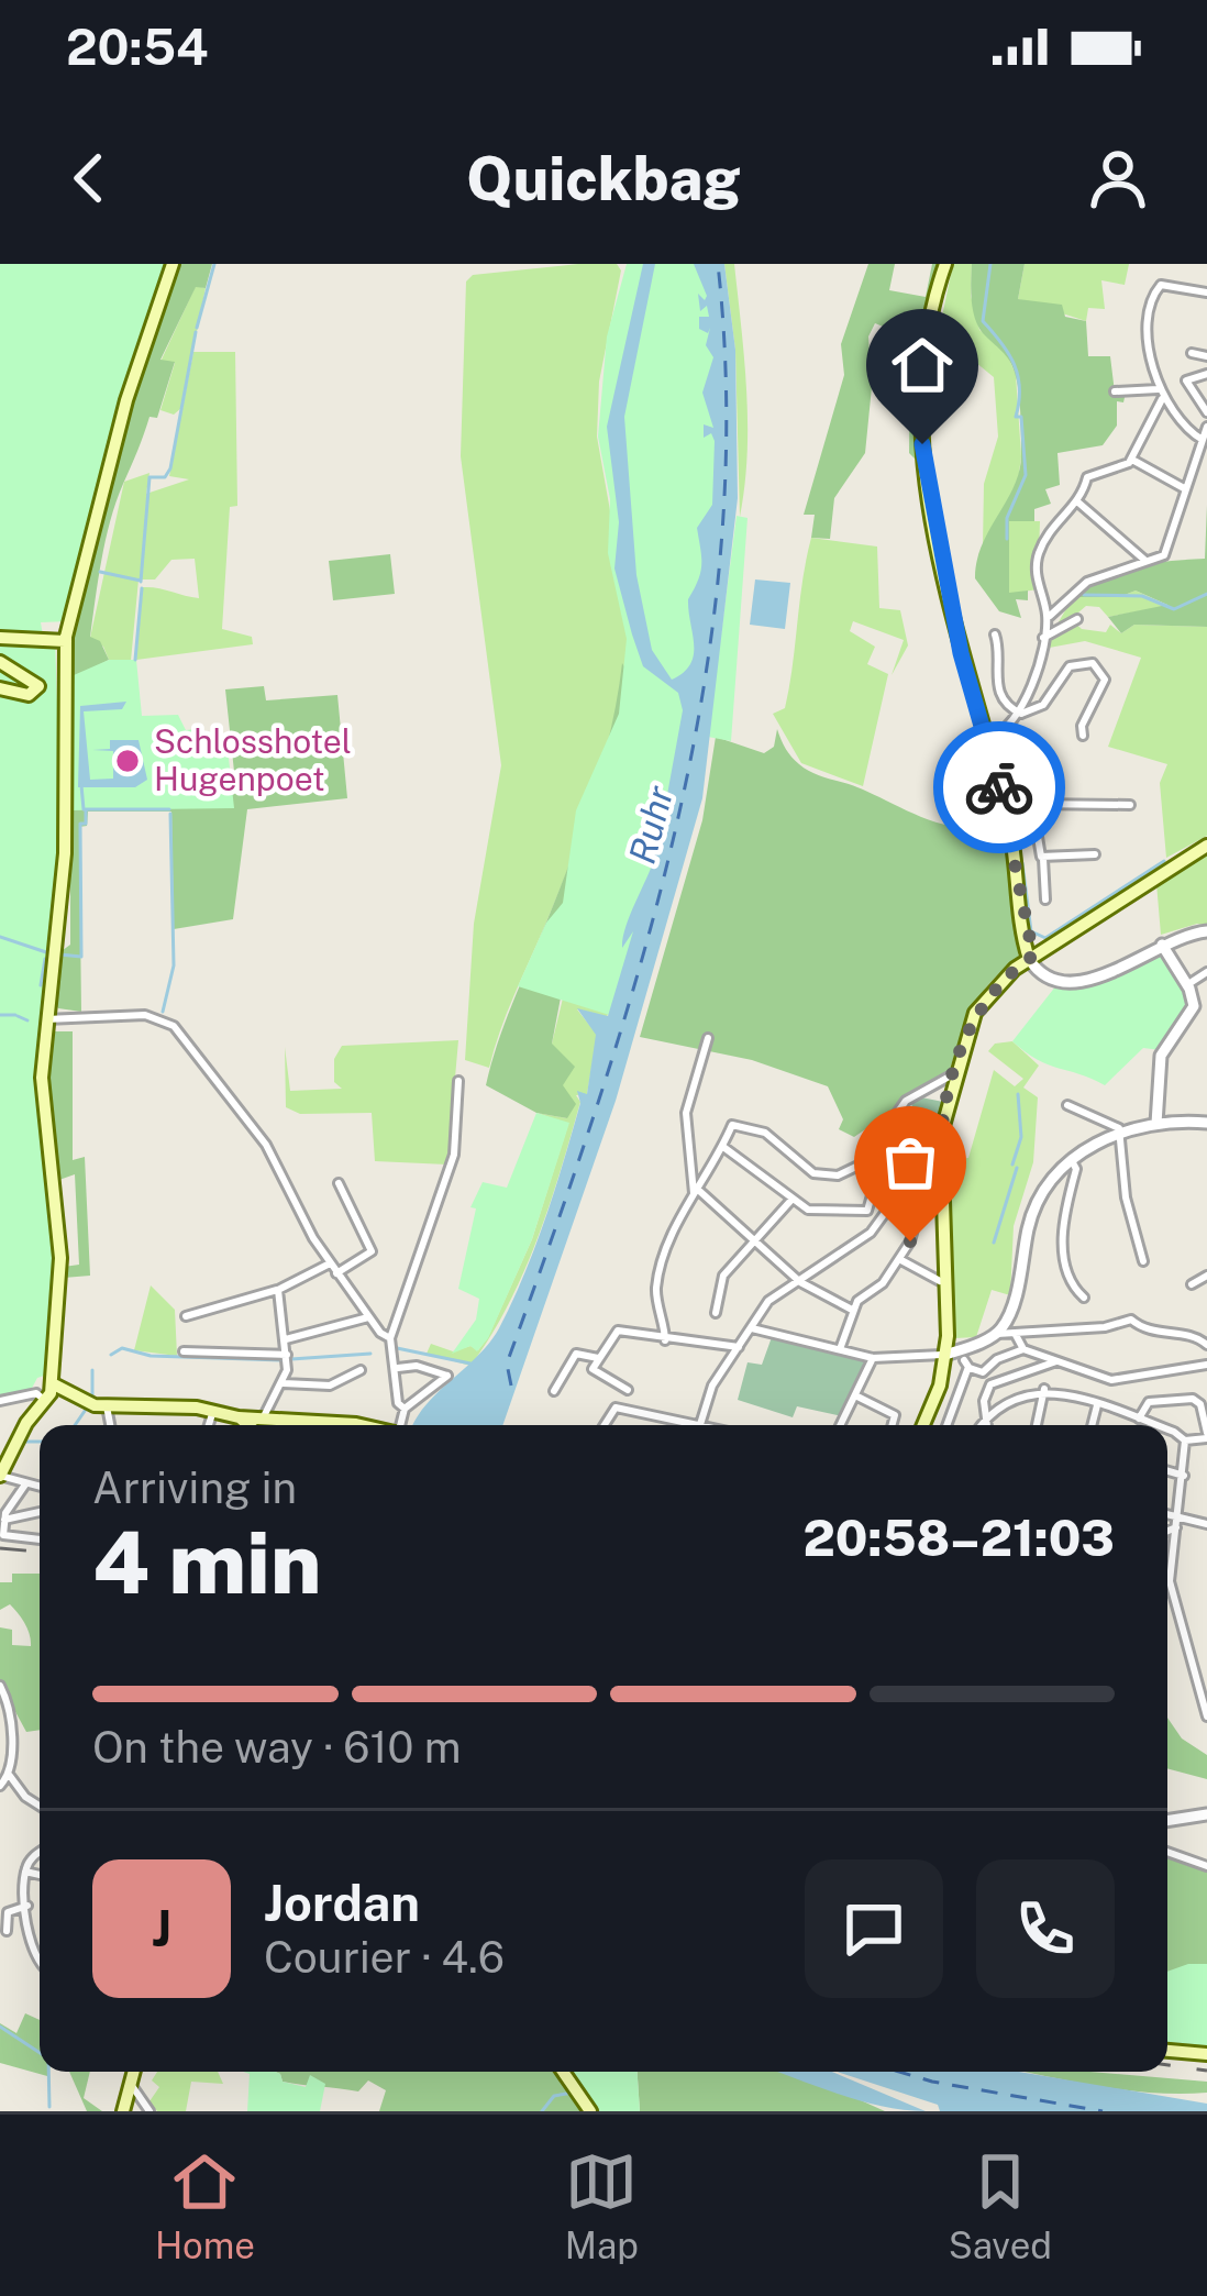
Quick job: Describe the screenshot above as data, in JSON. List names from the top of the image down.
{
  "water": ["Ruhr"],
  "places": ["Schlosshotel Hugenpoet"],
  "page": {
    "status": "20:54",
    "header": "Quickbag",
    "heading": ["4 min", "Arriving in", "20:58–21:03"],
    "panel": ["Jordan", "Courier · 4.6"],
    "bar": "On the way · 610 m",
    "round": "J",
    "tabs": ["Home", "Map", "Saved"]
  }
}
